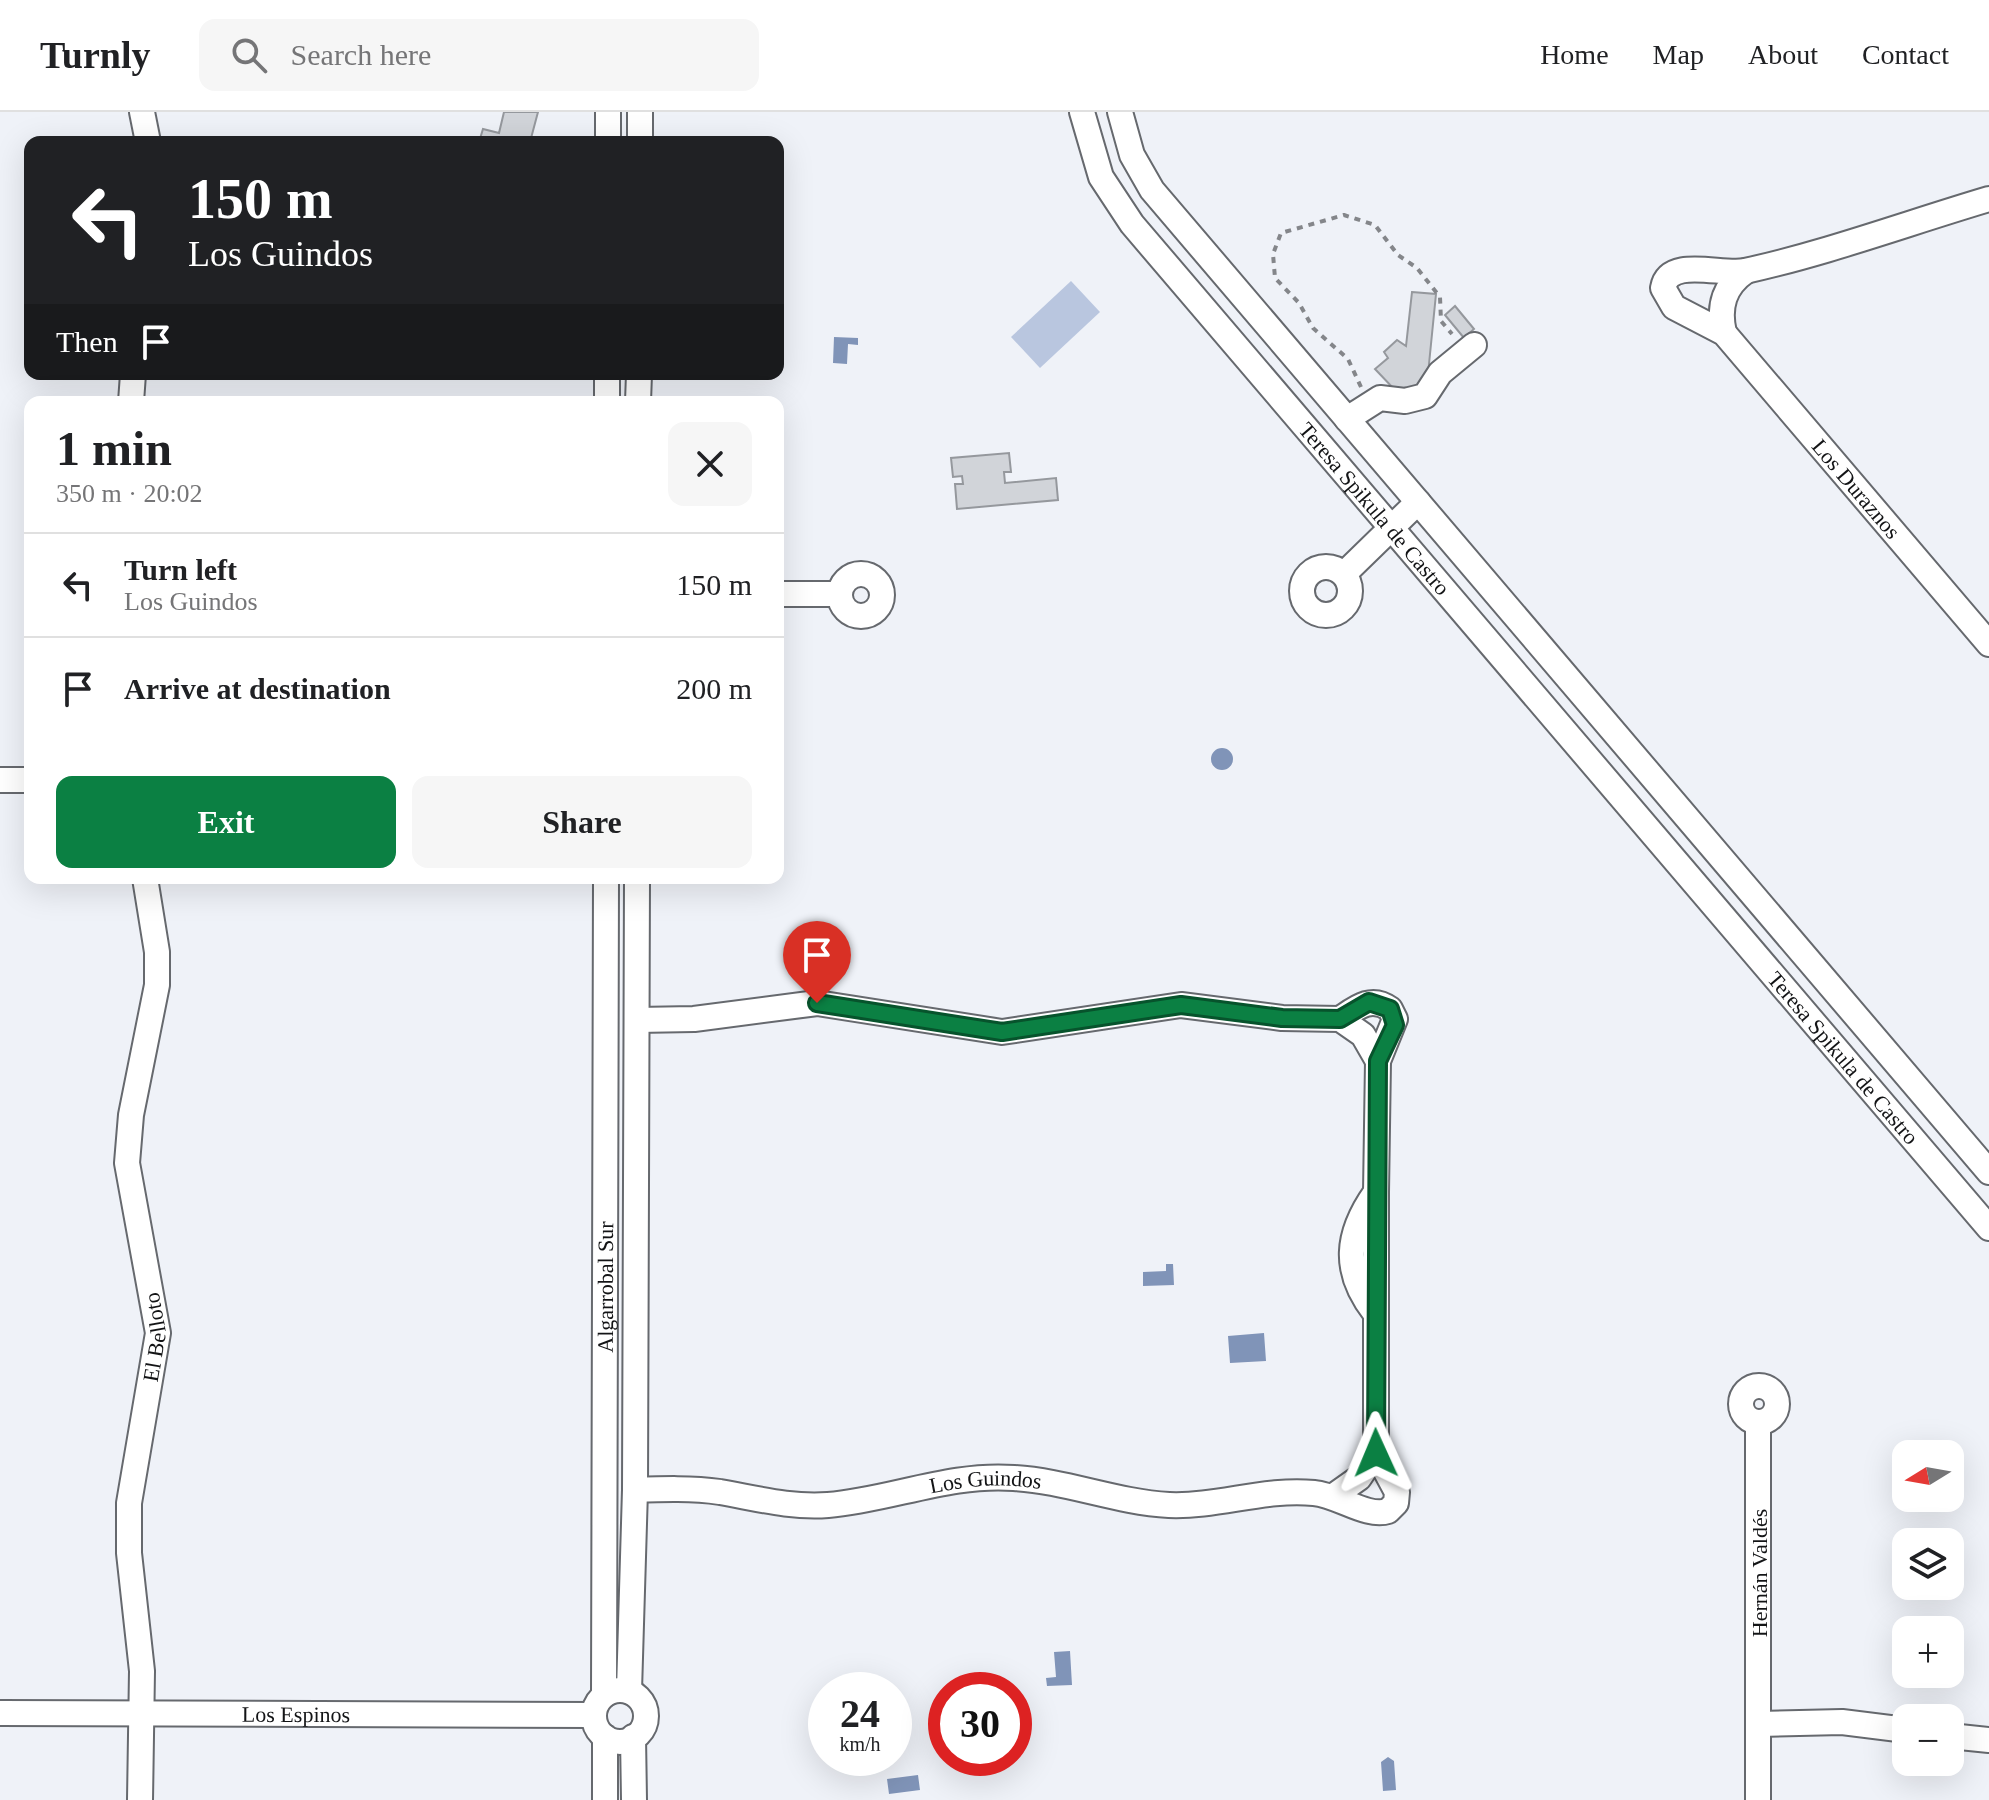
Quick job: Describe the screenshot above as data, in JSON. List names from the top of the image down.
{
  "streets": {
    "street": [
      "Los Duraznos",
      "Teresa Spikula de Castro",
      "Algarrobal Sur",
      "El Belloto",
      "Los Guindos",
      "Hernán Valdés",
      "Los Espinos"
    ]
  },
  "crossings": [
    ["Algarrobal Sur", "Los Guindos"],
    ["Algarrobal Sur", "Los Espinos"],
    ["El Belloto", "Los Espinos"]
  ],
  "north": "left",
  "page": {
    "header": "Turnly",
    "search": "Search here",
    "nav": [
      "Home",
      "Map",
      "About",
      "Contact"
    ],
    "turn": ["150 m", "Los Guindos"],
    "then": "Then",
    "heading": ["1 min", "350 m · 20:02"],
    "list": [
      {
        "name": "Turn left",
        "note": "Los Guindos",
        "value": "150 m"
      },
      {
        "name": "Arrive at destination",
        "value": "200 m"
      }
    ],
    "buttons": ["Exit", "Share"],
    "map_buttons": ["+", "−"],
    "speed": "24 km/h",
    "limit": "30"
  }
}
